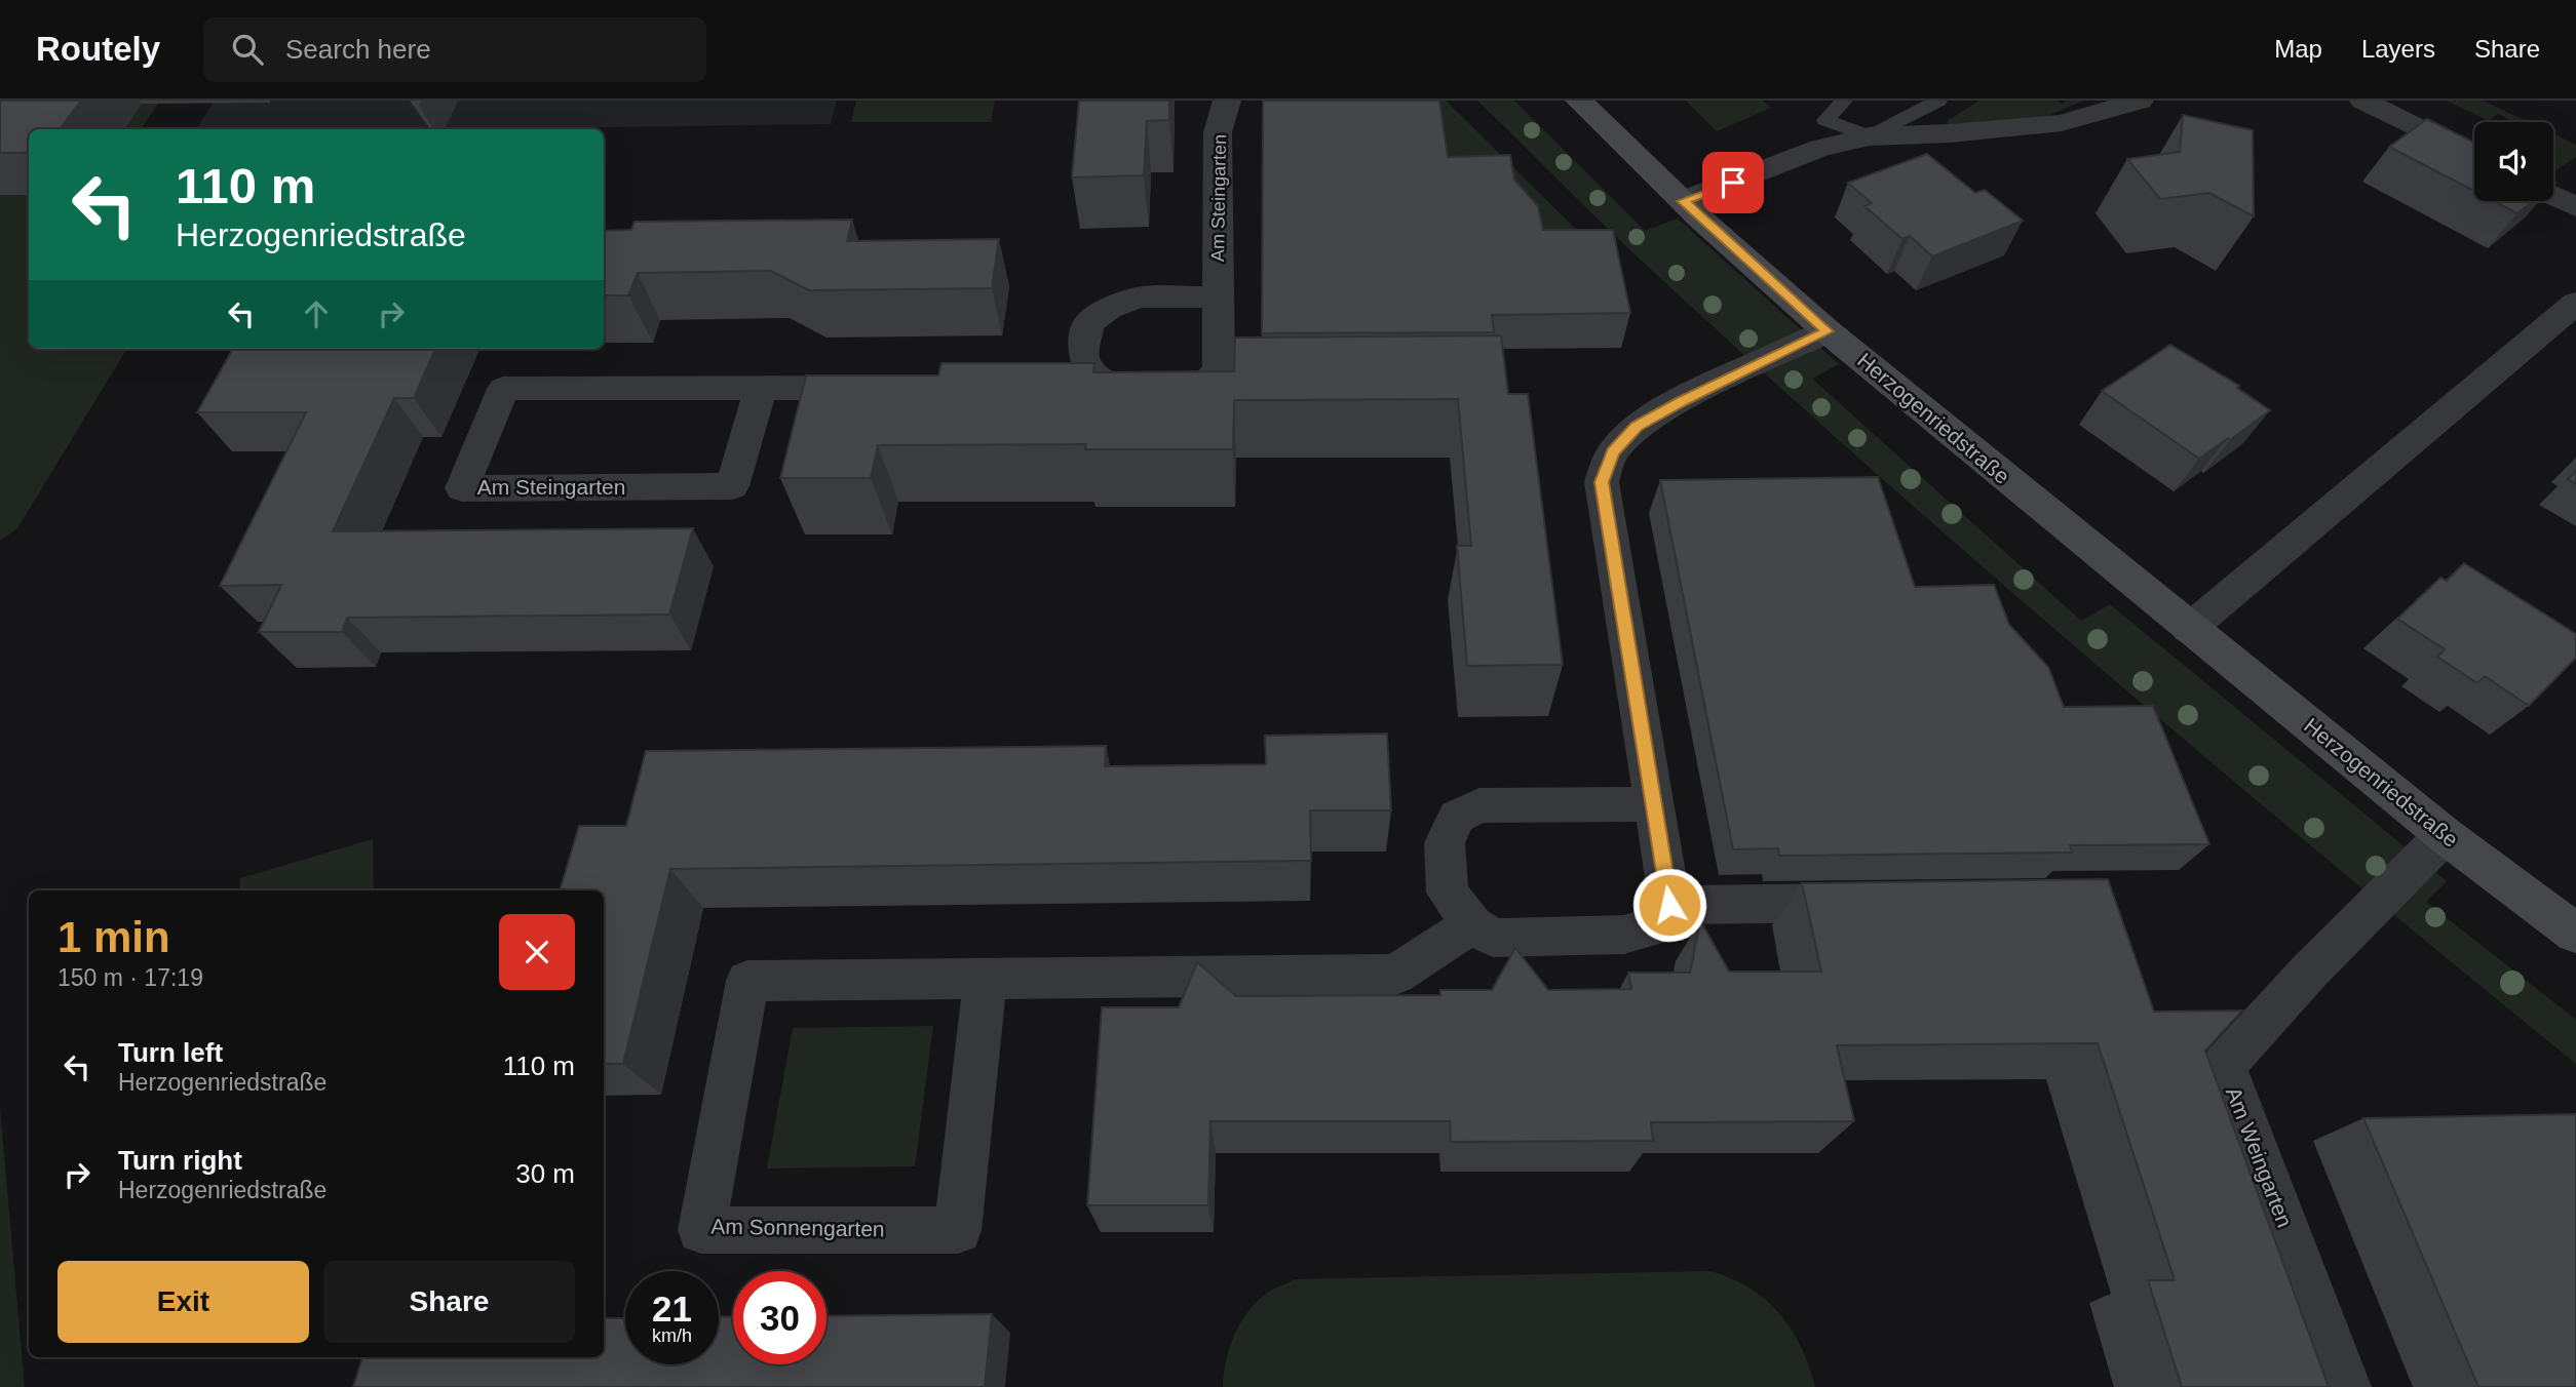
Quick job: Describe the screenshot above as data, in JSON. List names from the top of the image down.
{
  "streets": {
    "street": [
      "Am Steingarten",
      "Herzogenriedstraße",
      "Am Weingarten",
      "Am Sonnengarten"
    ]
  },
  "crossings": [
    ["Herzogenriedstraße", "Am Weingarten"]
  ],
  "page": {
    "header": "Routely",
    "search": "Search here",
    "nav": ["Map", "Layers", "Share"],
    "turn": ["110 m", "Herzogenriedstraße"],
    "heading": ["1 min", "150 m · 17:19"],
    "list": [
      {
        "name": "Turn left",
        "note": "Herzogenriedstraße",
        "value": "110 m"
      },
      {
        "name": "Turn right",
        "note": "Herzogenriedstraße",
        "value": "30 m"
      }
    ],
    "buttons": ["Exit", "Share"],
    "speed": "21 km/h",
    "limit": "30"
  }
}
